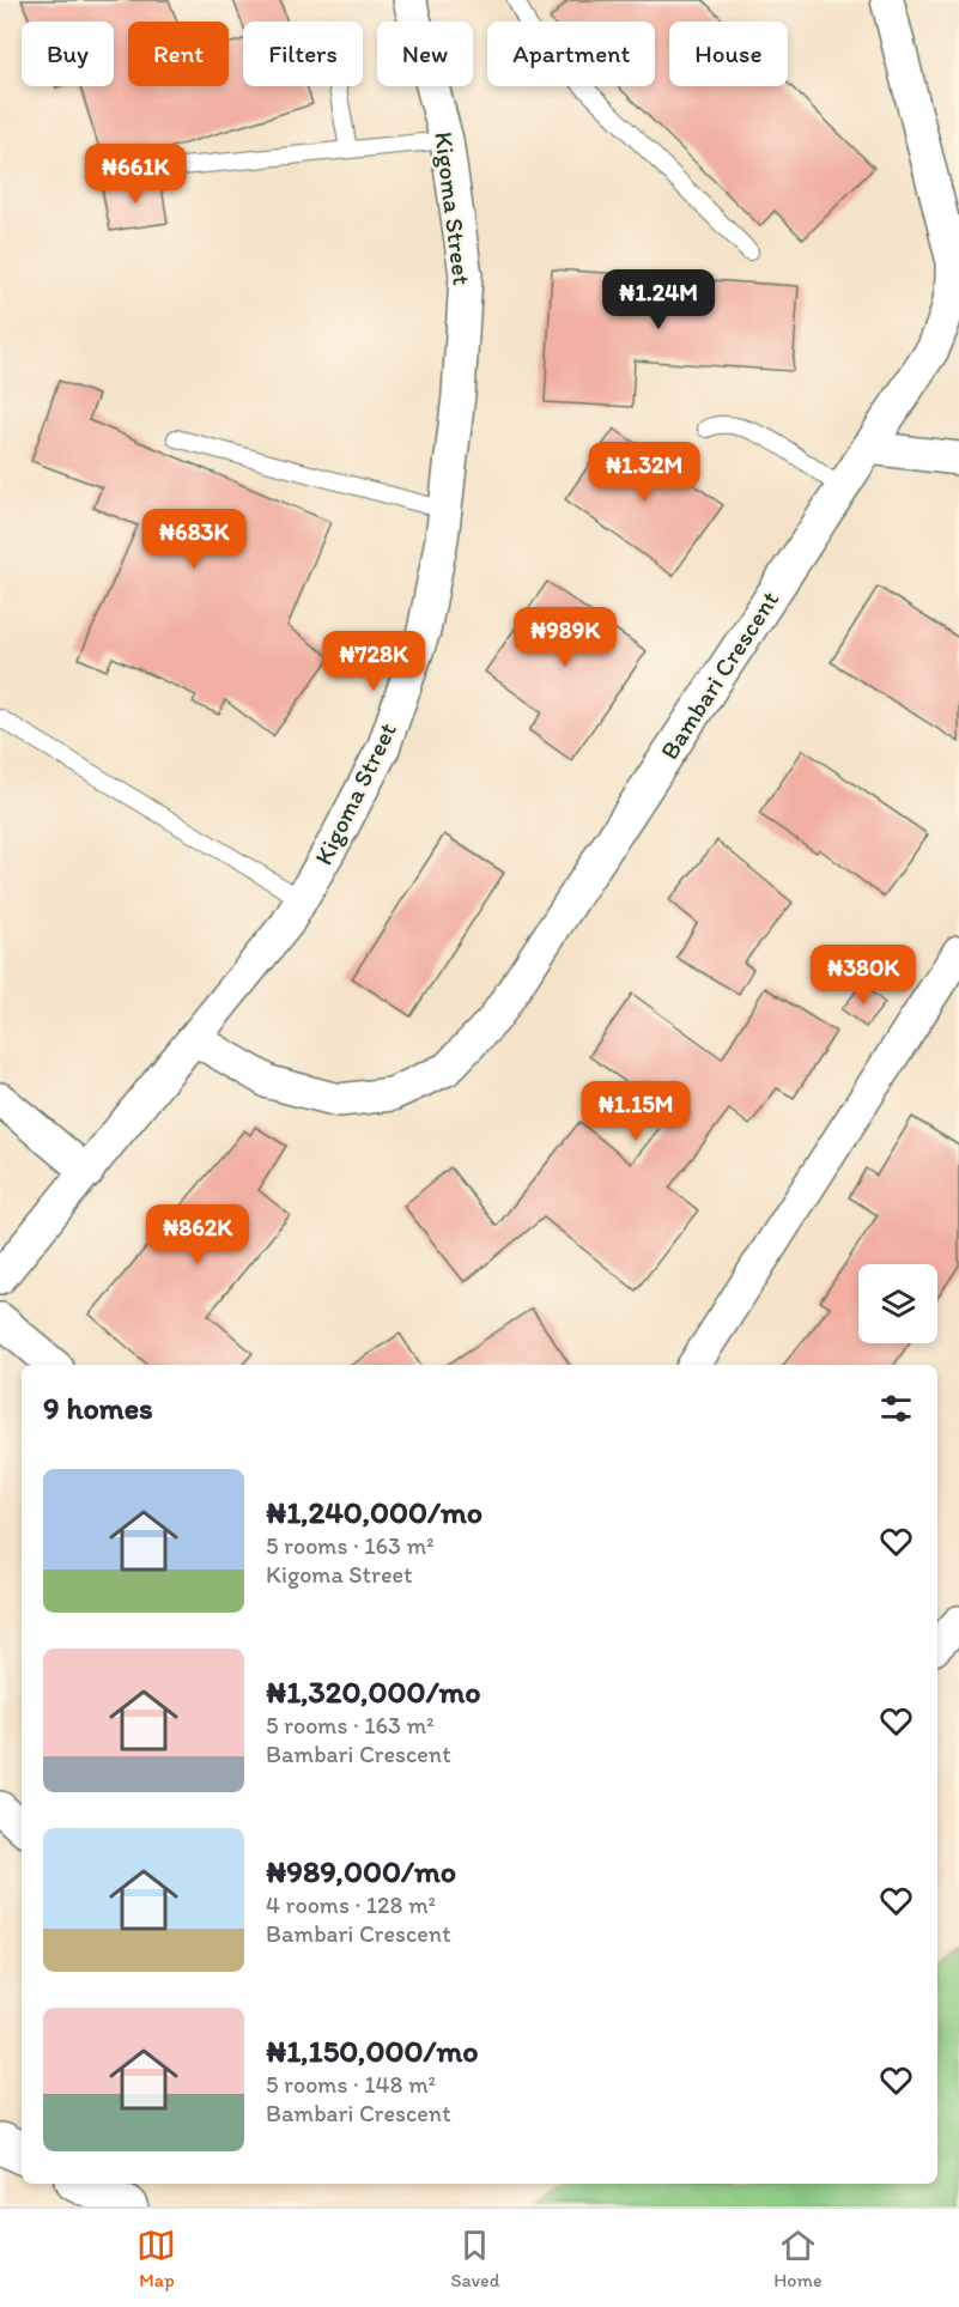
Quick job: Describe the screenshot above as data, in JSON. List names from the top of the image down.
{
  "streets": {
    "street": ["Kigoma Street", "Bambari Crescent"]
  },
  "crossings": [
    ["Kigoma Street", "Bambari Crescent"]
  ],
  "page": {
    "chip": [
      "Buy",
      "Rent",
      "Filters",
      "New",
      "Apartment",
      "House"
    ],
    "price": [
      "₦661K",
      "₦1.24M",
      "₦1.32M",
      "₦683K",
      "₦989K",
      "₦728K",
      "₦380K",
      "₦1.15M",
      "₦862K"
    ],
    "heading": "9 homes",
    "list": [
      {
        "name": "₦1,240,000/mo",
        "note": "5 rooms · 163 m² · Kigoma Street"
      },
      {
        "name": "₦1,320,000/mo",
        "note": "5 rooms · 163 m² · Bambari Crescent"
      },
      {
        "name": "₦989,000/mo",
        "note": "4 rooms · 128 m² · Bambari Crescent"
      },
      {
        "name": "₦1,150,000/mo",
        "note": "5 rooms · 148 m² · Bambari Crescent"
      }
    ],
    "tabs": ["Map", "Saved", "Home"]
  }
}
